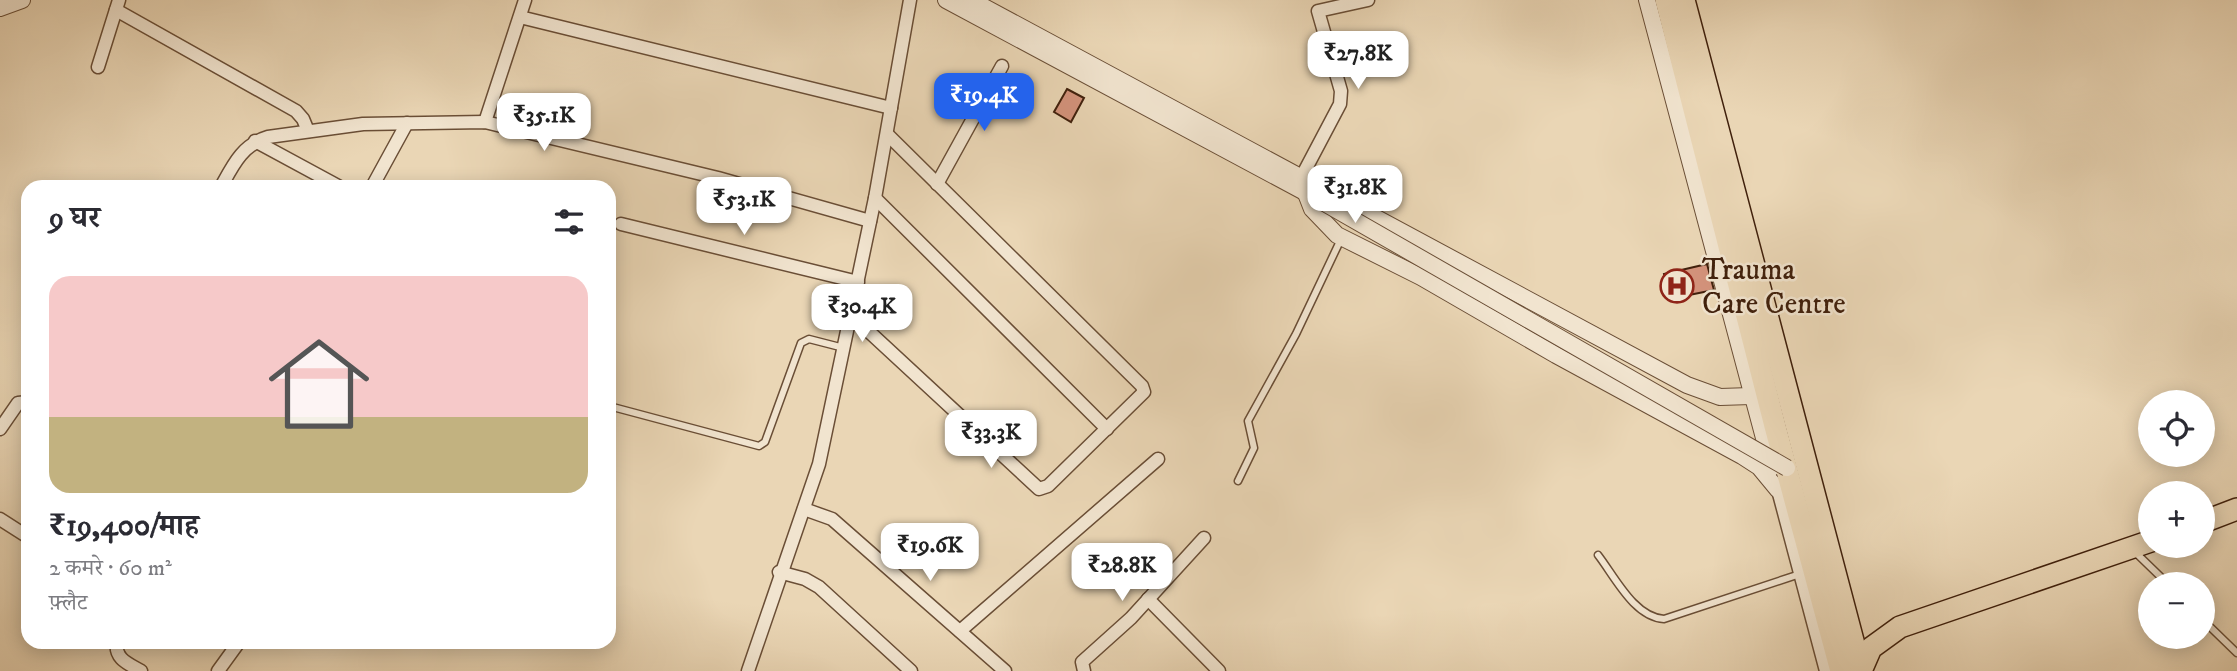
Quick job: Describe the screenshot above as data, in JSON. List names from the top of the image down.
{
  "places": {
    "hospital": ["Trauma Care Centre"]
  },
  "page": {
    "price": [
      "₹27.8K",
      "₹19.4K",
      "₹35.1K",
      "₹31.8K",
      "₹53.1K",
      "₹30.4K",
      "₹33.3K",
      "₹19.6K",
      "₹28.8K"
    ],
    "heading": "9 घर",
    "list": [
      {
        "name": "₹19,400/माह",
        "note": "2 कमरे · 60 m² · फ़्लैट"
      }
    ],
    "map_buttons": ["+", "−"]
  }
}
